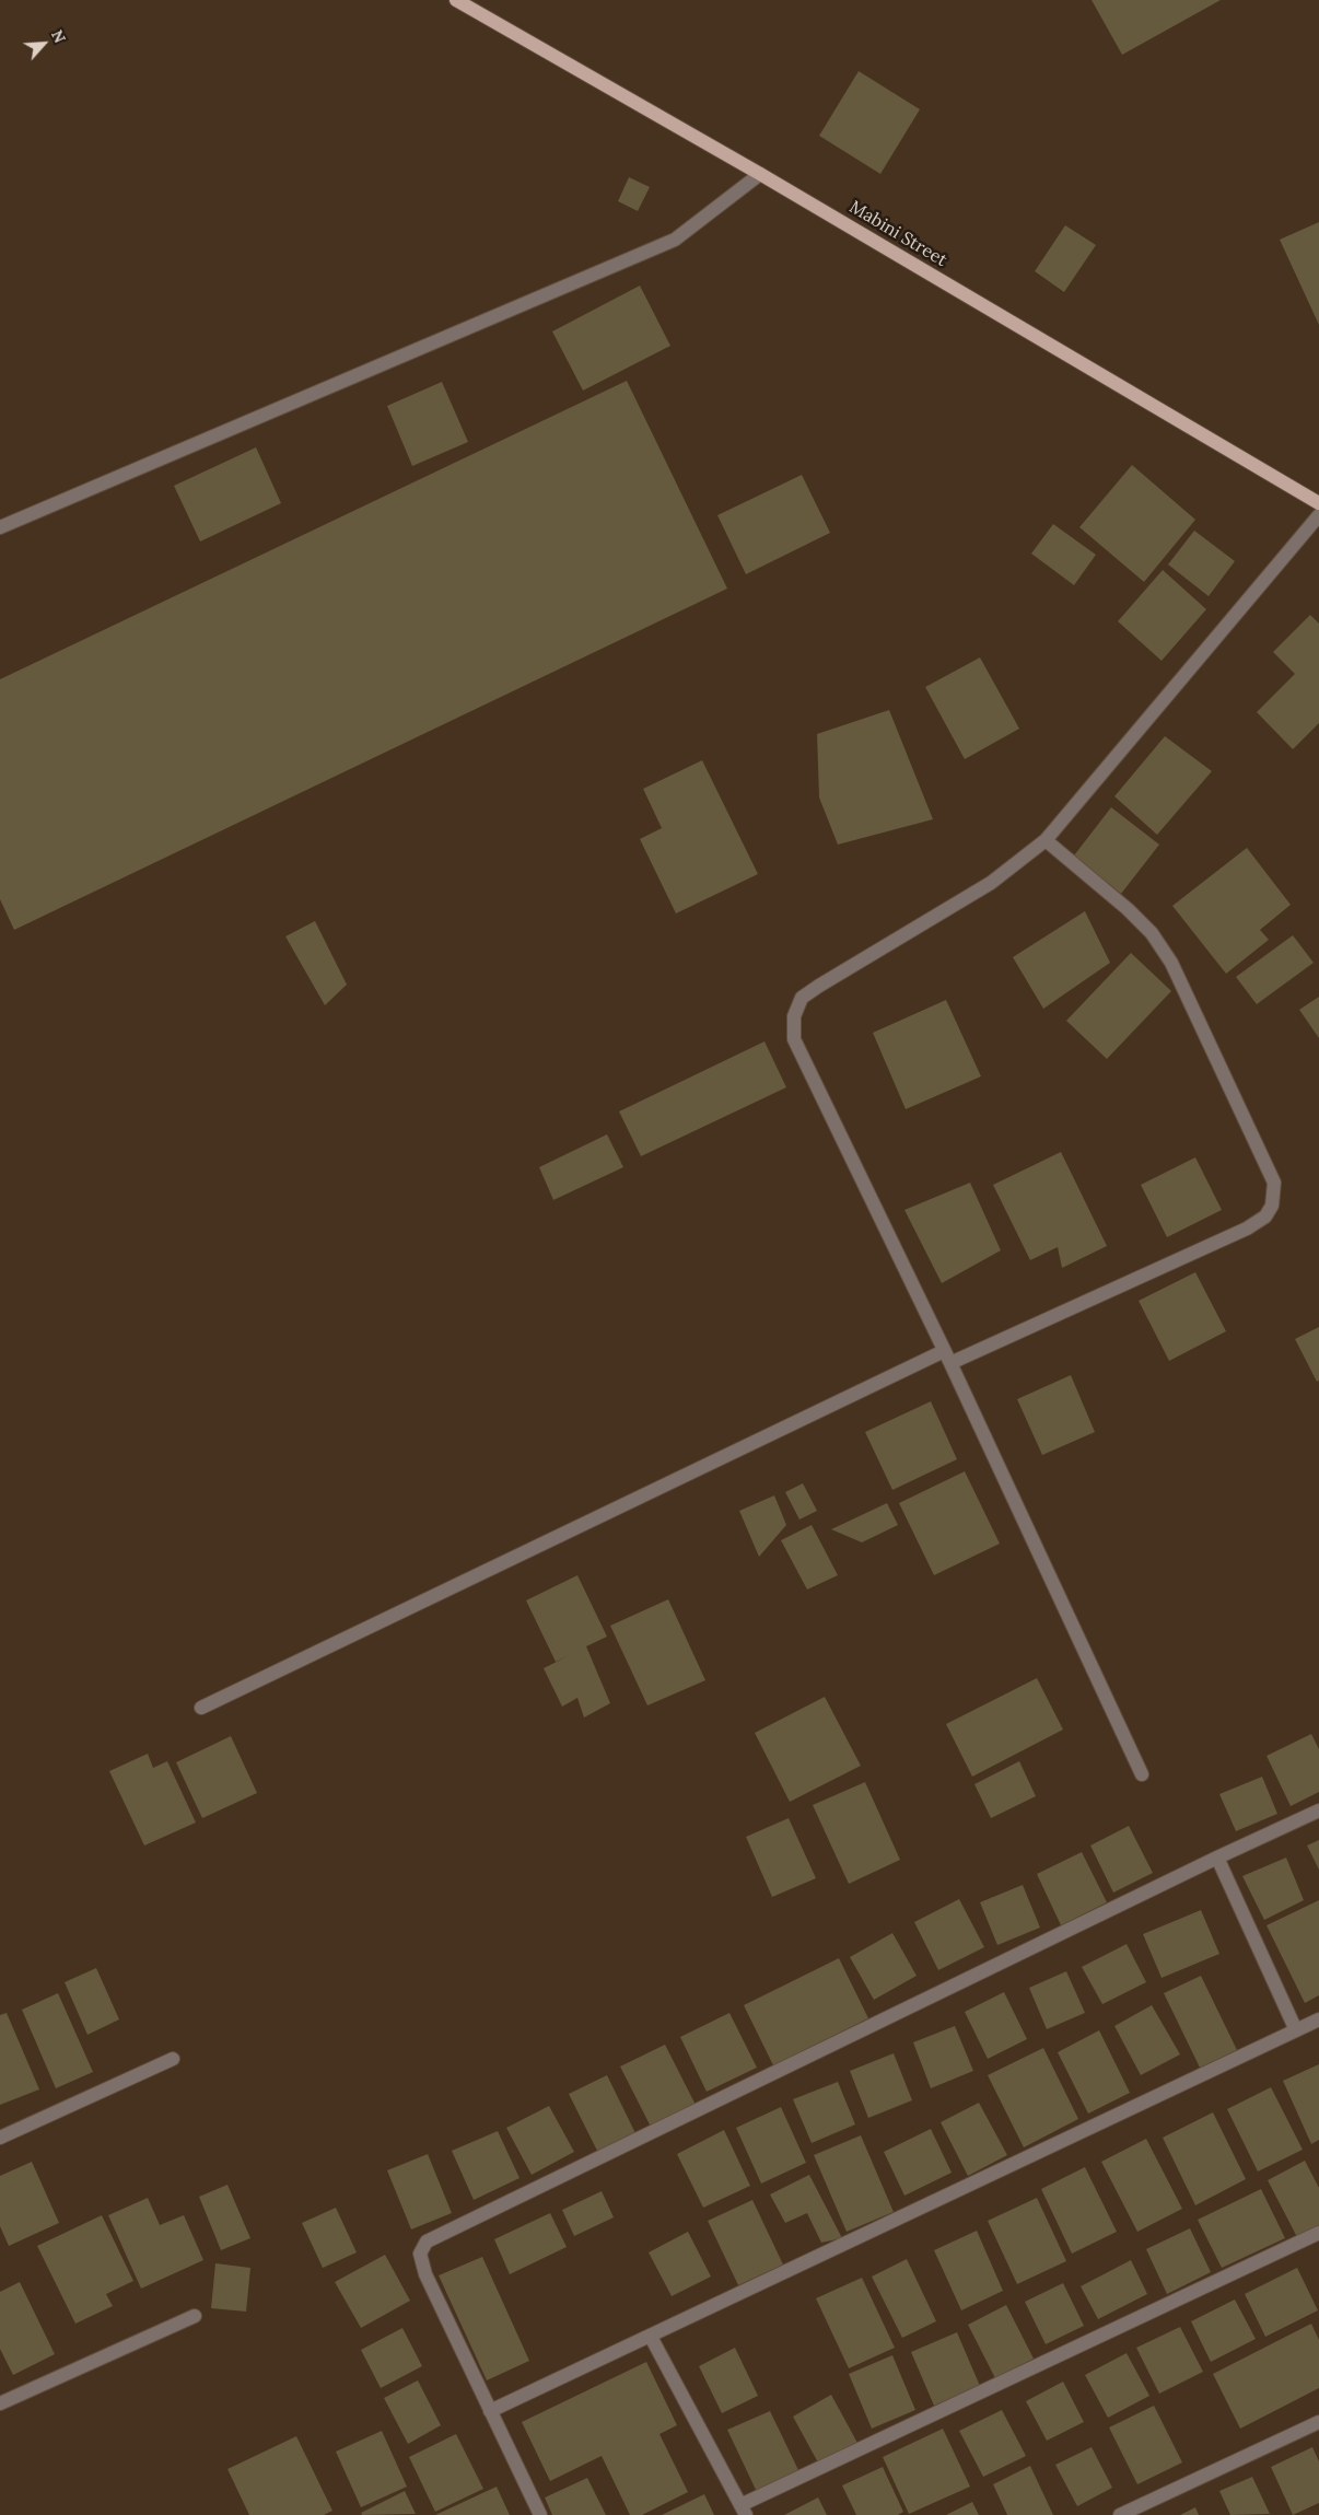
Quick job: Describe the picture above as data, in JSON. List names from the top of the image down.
{
  "streets": {
    "main road": ["Mabini Street"]
  },
  "north": "top right"
}
